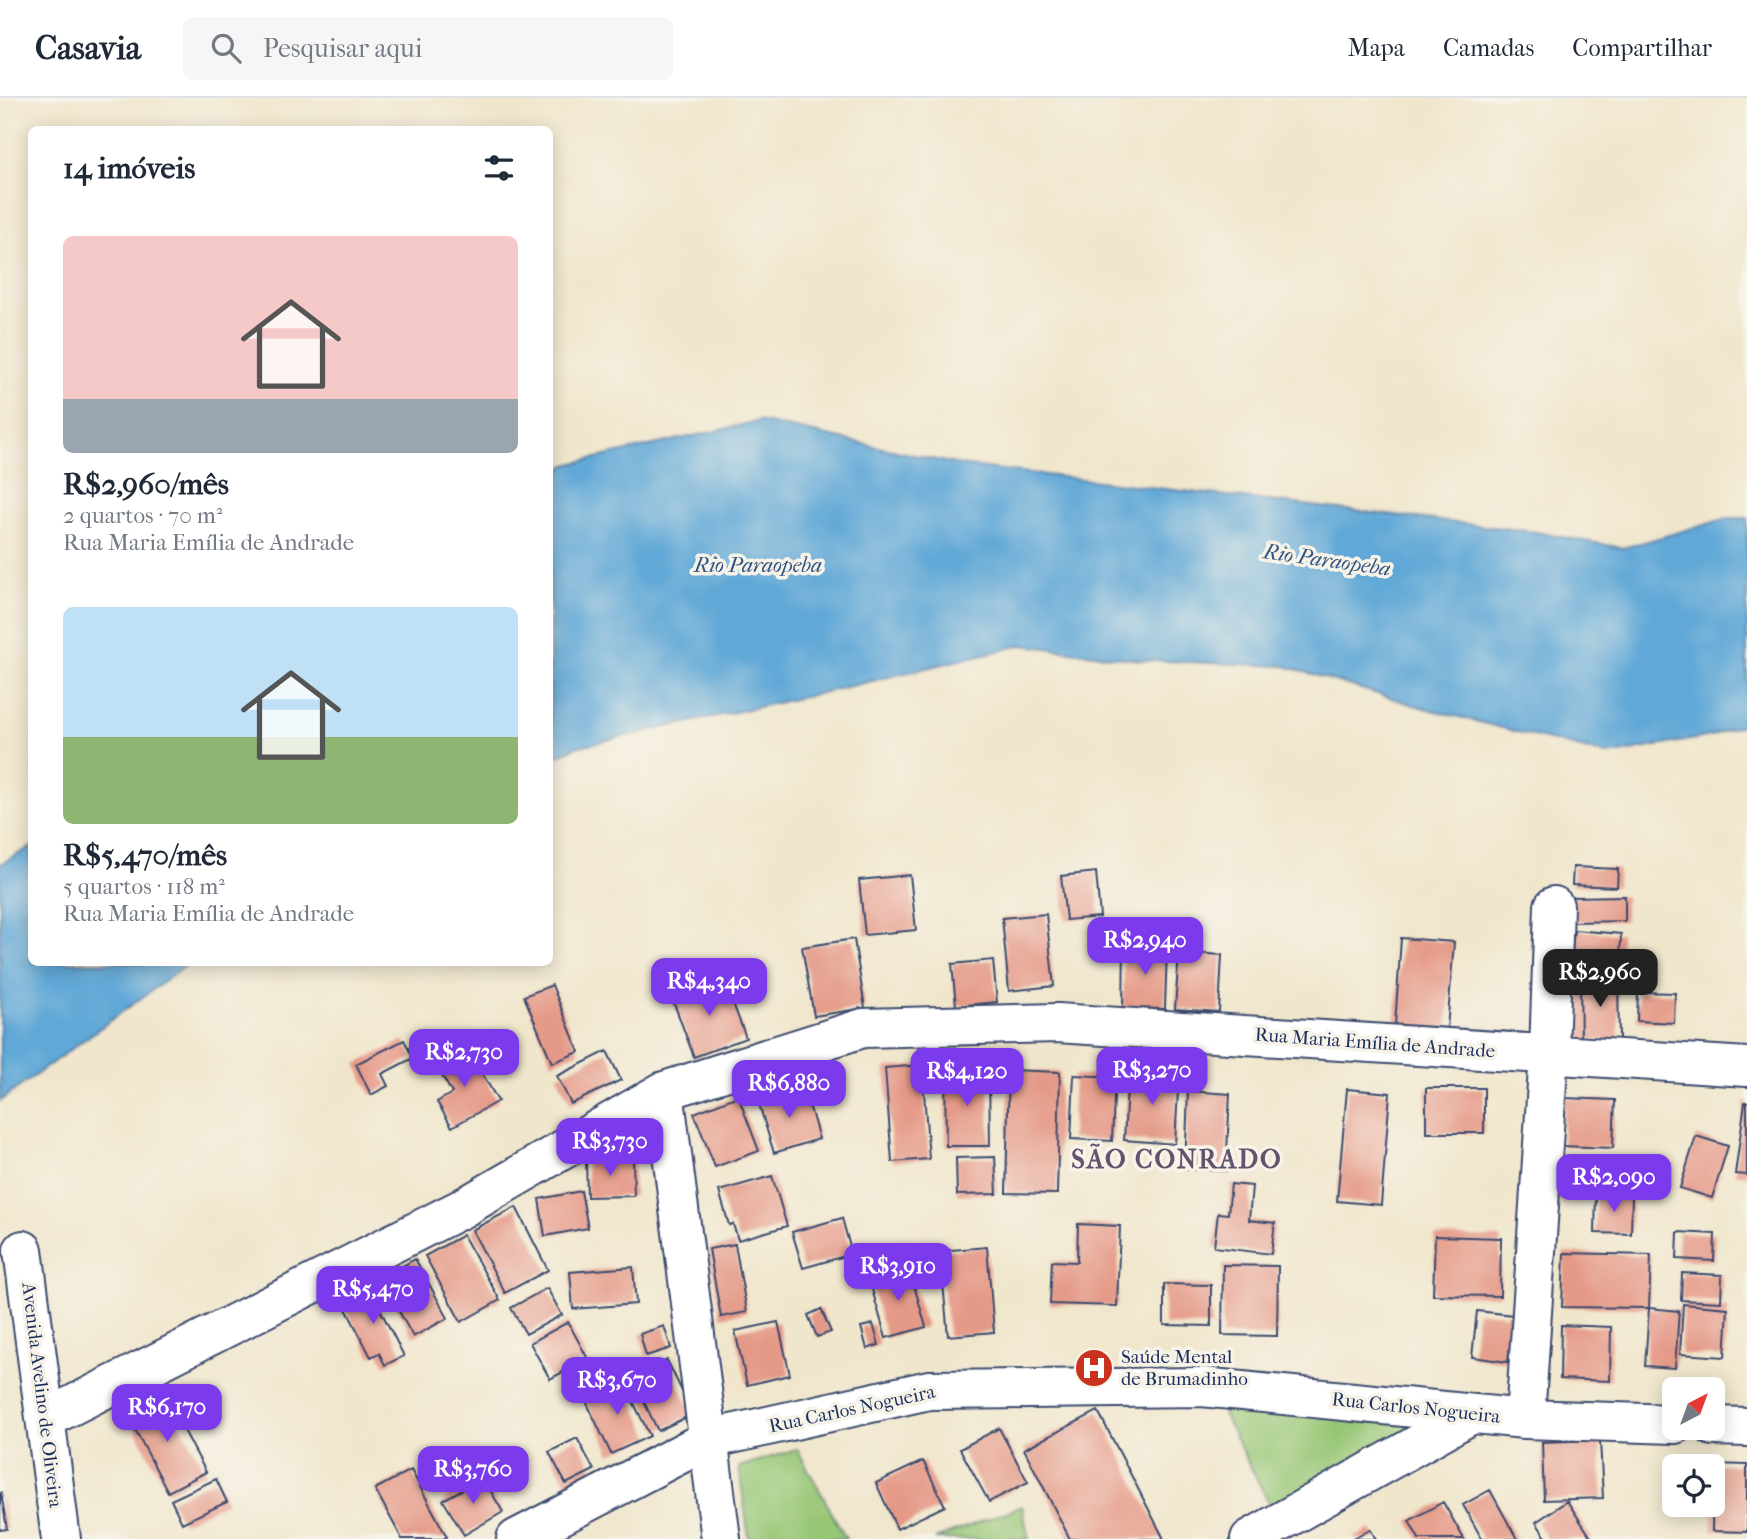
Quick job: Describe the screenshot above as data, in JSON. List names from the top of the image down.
{
  "streets": {
    "street": ["Rua Maria Emília de Andrade", "Avenida Avelino de Oliveira", "Rua Carlos Nogueira"]
  },
  "crossings": [
    ["Rua Maria Emília de Andrade", "Avenida Avelino de Oliveira"]
  ],
  "districts": ["SÃO CONRADO"],
  "water": ["Rio Paraopeba"],
  "places": {
    "hospital": ["Saúde Mental de Brumadinho"]
  },
  "north": "top right",
  "page": {
    "header": "Casavia",
    "search": "Pesquisar aqui",
    "nav": ["Mapa", "Camadas", "Compartilhar"],
    "heading": "14 imóveis",
    "list": [
      {
        "name": "R$2,960/mês",
        "note": "2 quartos · 70 m² · Rua Maria Emília de Andrade"
      },
      {
        "name": "R$5,470/mês",
        "note": "5 quartos · 118 m² · Rua Maria Emília de Andrade"
      }
    ],
    "price": [
      "R$2,940",
      "R$2,960",
      "R$4,340",
      "R$2,730",
      "R$3,270",
      "R$4,120",
      "R$6,880",
      "R$3,730",
      "R$2,090",
      "R$3,910",
      "R$5,470",
      "R$3,670",
      "R$6,170",
      "R$3,760"
    ]
  }
}
